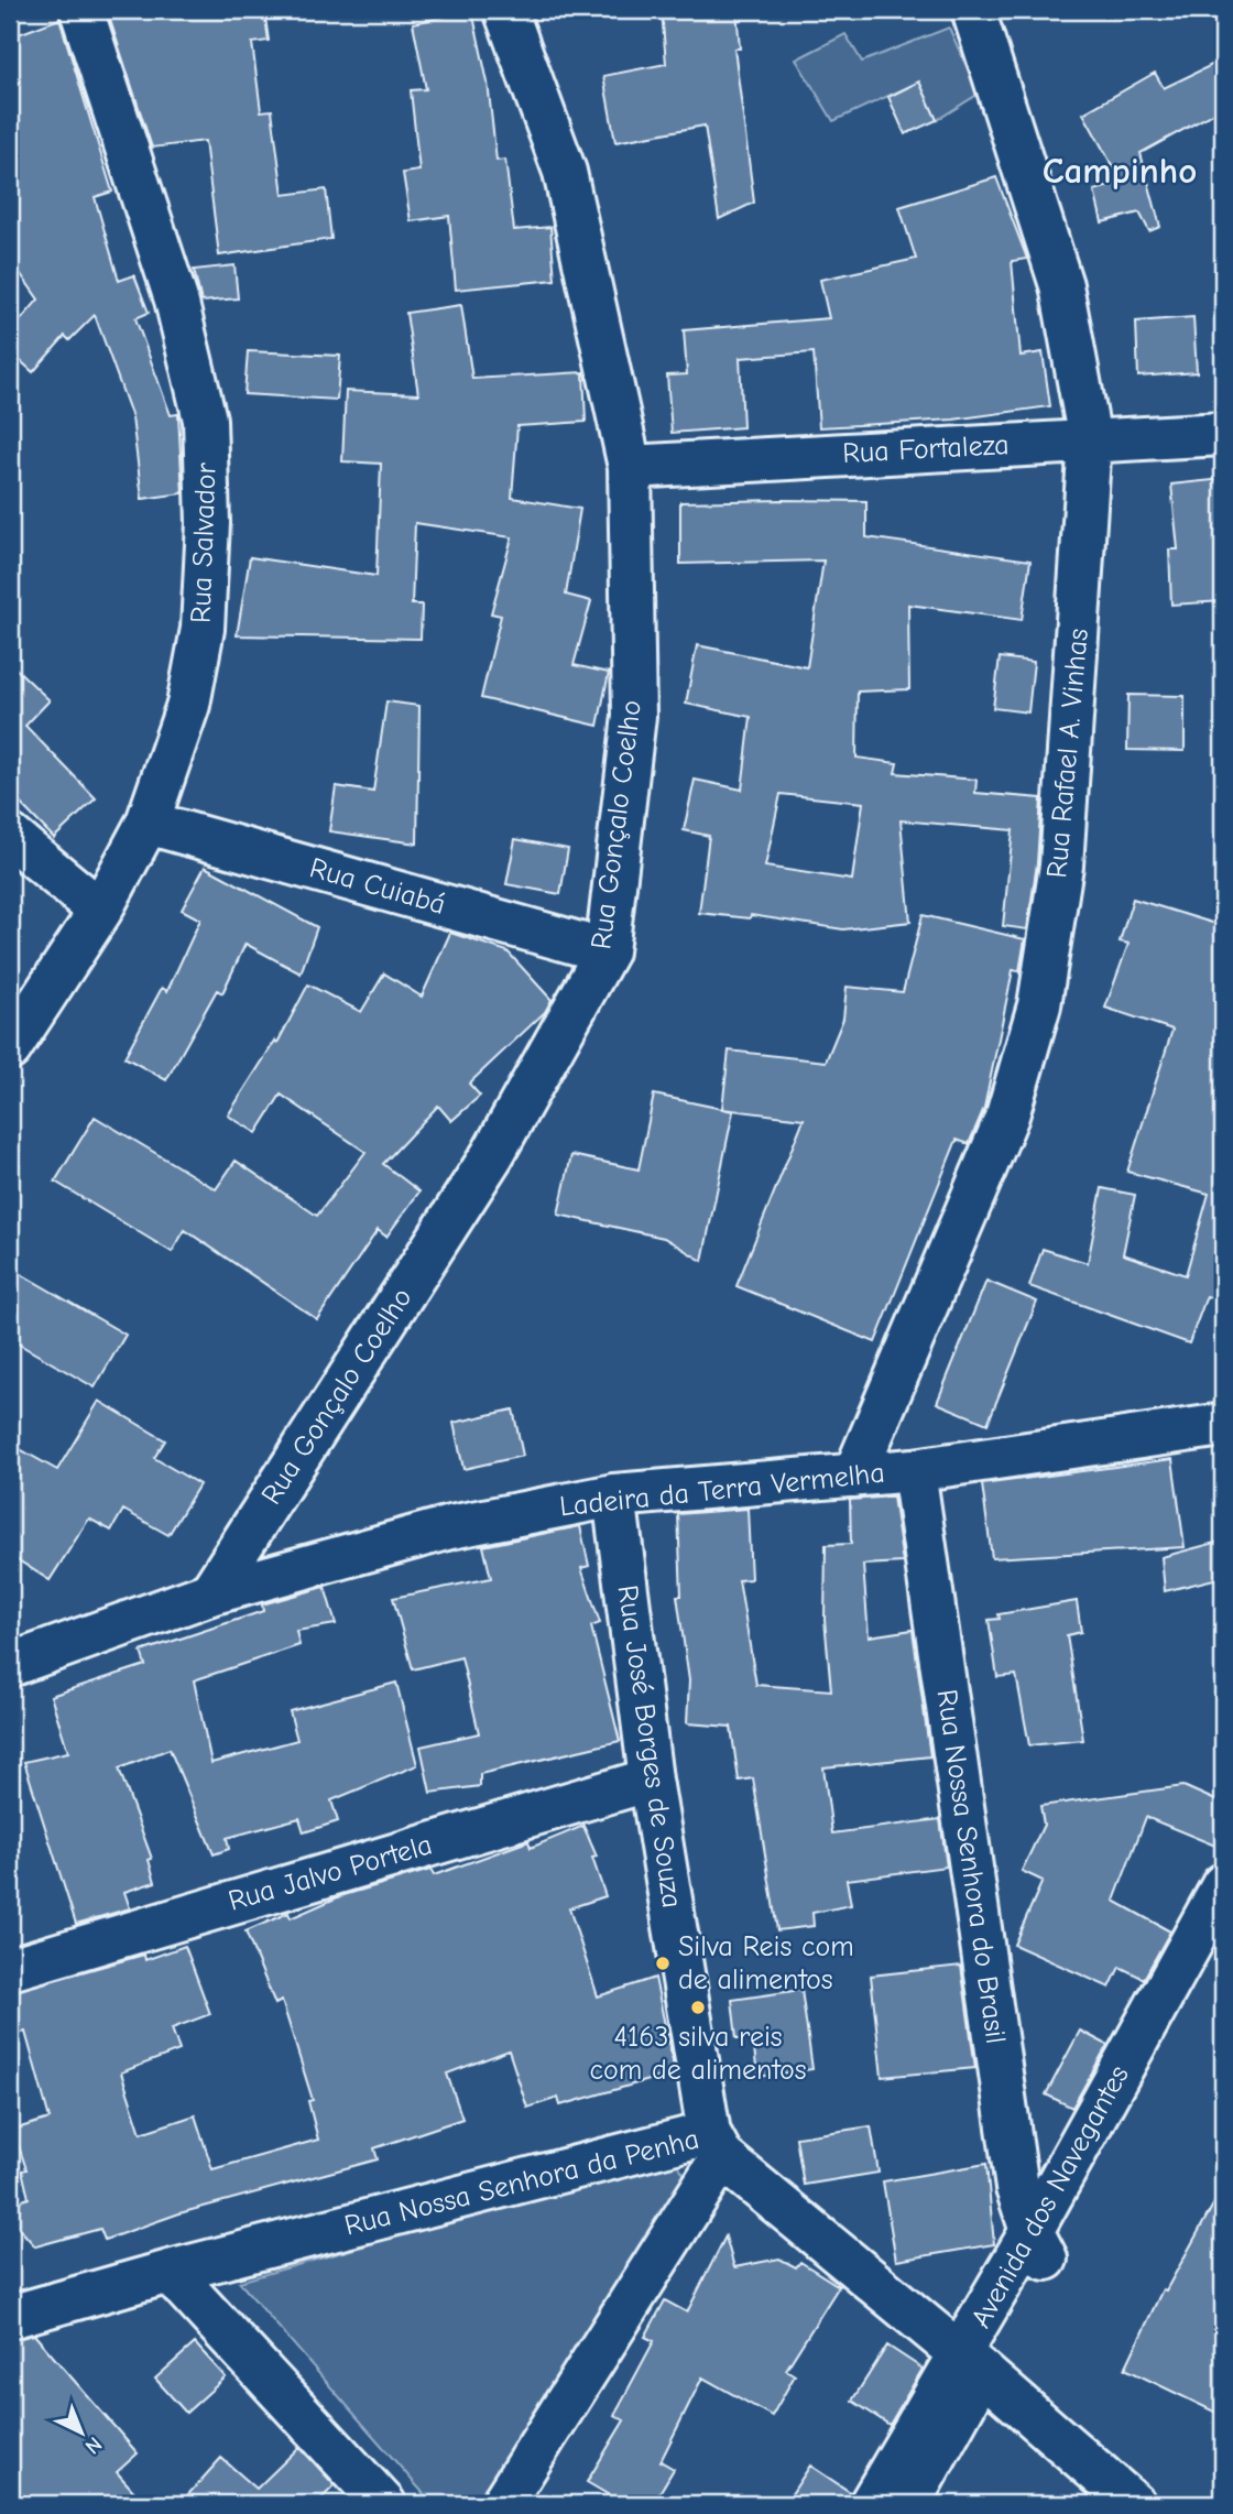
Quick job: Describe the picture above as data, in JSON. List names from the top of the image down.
{
  "streets": {
    "street": [
      "Rua Fortaleza",
      "Rua Salvador",
      "Rua Rafael A. Vinhas",
      "Rua Gonçalo Coelho",
      "Rua Cuiabá",
      "Ladeira da Terra Vermelha",
      "Rua José Borges de Souza",
      "Rua Nossa Senhora do Brasil",
      "Rua Jalvo Portela",
      "Rua Nossa Senhora da Penha",
      "Avenida dos Navegantes"
    ]
  },
  "crossings": [
    ["Rua Fortaleza", "Rua Rafael A. Vinhas"],
    ["Rua Fortaleza", "Rua Gonçalo Coelho"],
    ["Rua Salvador", "Rua Cuiabá"],
    ["Rua Rafael A. Vinhas", "Ladeira da Terra Vermelha"],
    ["Rua Gonçalo Coelho", "Rua Cuiabá"],
    ["Rua Gonçalo Coelho", "Ladeira da Terra Vermelha"],
    ["Ladeira da Terra Vermelha", "Rua José Borges de Souza"],
    ["Ladeira da Terra Vermelha", "Rua Nossa Senhora do Brasil"],
    ["Rua José Borges de Souza", "Rua Jalvo Portela"],
    ["Rua José Borges de Souza", "Rua Nossa Senhora da Penha"],
    ["Rua Nossa Senhora do Brasil", "Avenida dos Navegantes"],
    ["Rua Nossa Senhora da Penha", "Avenida dos Navegantes"]
  ],
  "districts": ["Campinho"],
  "places": ["Silva Reis com de alimentos", "4163 silva reis com de alimentos"],
  "north": "bottom right"
}
